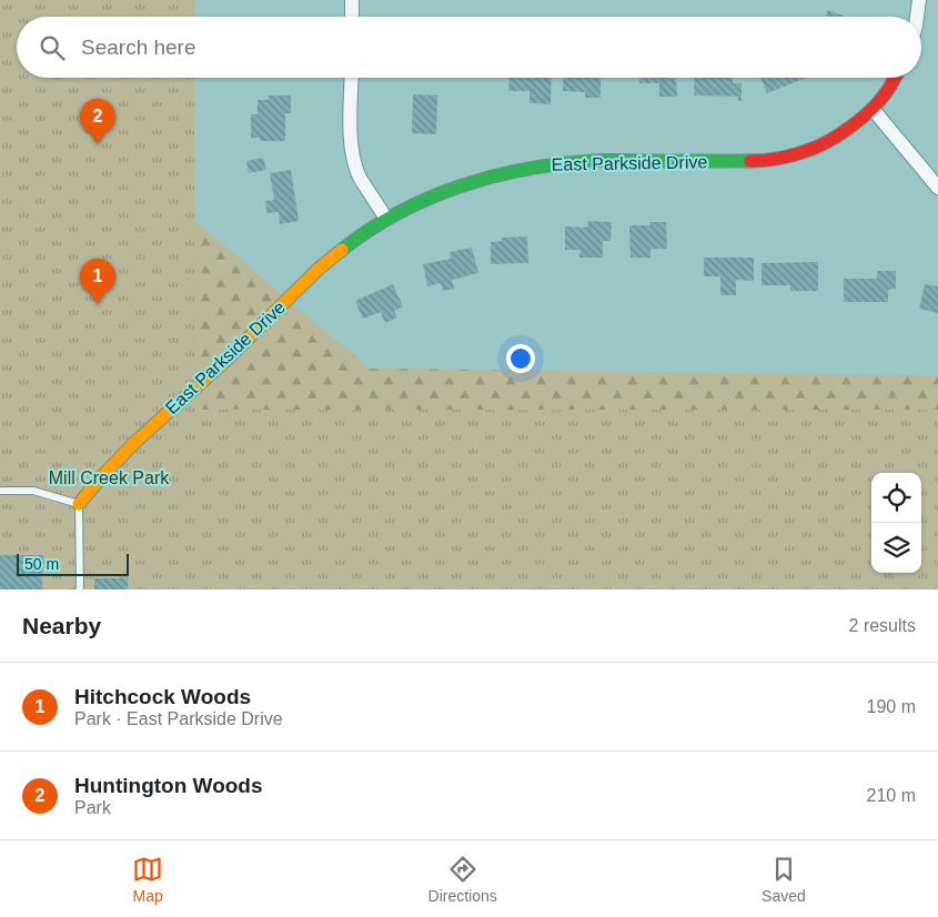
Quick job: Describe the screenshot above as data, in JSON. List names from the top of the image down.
{
  "streets": {
    "street": ["East Parkside Drive"]
  },
  "parks": ["Mill Creek Park"],
  "scale_bar": "50 m",
  "page": {
    "search": "Search here",
    "pins": ["2", "1"],
    "scale": "50 m",
    "heading": ["Nearby", "2 results"],
    "list": [
      {
        "mark": "1",
        "name": "Hitchcock Woods",
        "note": "Park · East Parkside Drive",
        "value": "190 m"
      },
      {
        "mark": "2",
        "name": "Huntington Woods",
        "note": "Park",
        "value": "210 m"
      }
    ],
    "nav": ["Map", "Directions", "Saved"]
  }
}
